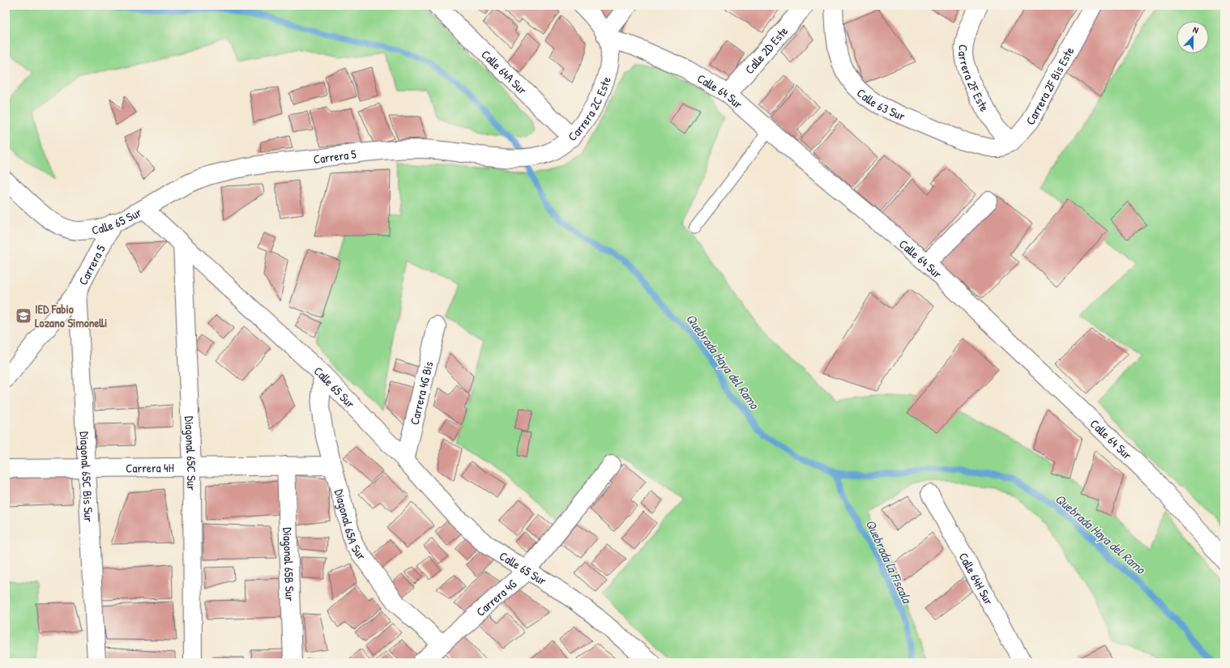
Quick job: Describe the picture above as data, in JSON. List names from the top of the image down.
{
  "streets": {
    "street": [
      "Calle 2D Este",
      "Calle 64A Sur",
      "Carrera 2F Este",
      "Carrera 2F Bis Este",
      "Calle 64 Sur",
      "Calle 63 Sur",
      "Carrera 2C Este",
      "Carrera 5",
      "Calle 65 Sur",
      "Carrera 4G Bis",
      "Diagonal 65C Sur",
      "Carrera 4H",
      "Diagonal 65C Bis Sur",
      "Diagonal 65A Sur",
      "Diagonal 65B Sur",
      "Calle 64H Sur",
      "Carrera 4G"
    ]
  },
  "crossings": [
    ["Calle 2D Este", "Calle 64 Sur"],
    ["Calle 64A Sur", "Carrera 2C Este"],
    ["Carrera 2F Este", "Carrera 2F Bis Este"],
    ["Carrera 2F Este", "Calle 63 Sur"],
    ["Carrera 2F Bis Este", "Calle 63 Sur"],
    ["Calle 64 Sur", "Carrera 2C Este"],
    ["Carrera 2C Este", "Carrera 5"],
    ["Carrera 5", "Calle 65 Sur"],
    ["Carrera 5", "Diagonal 65C Bis Sur"],
    ["Calle 65 Sur", "Carrera 4G Bis"],
    ["Calle 65 Sur", "Diagonal 65C Sur"],
    ["Calle 65 Sur", "Diagonal 65A Sur"],
    ["Calle 65 Sur", "Carrera 4G"],
    ["Diagonal 65C Sur", "Carrera 4H"],
    ["Carrera 4H", "Diagonal 65C Bis Sur"],
    ["Carrera 4H", "Diagonal 65A Sur"],
    ["Carrera 4H", "Diagonal 65B Sur"],
    ["Diagonal 65A Sur", "Carrera 4G"]
  ],
  "water": ["Quebrada Haya del Ramo", "Quebrada la Fiscala"],
  "places": {
    "school or university": ["IED Fabio Lozano Simonelli"]
  },
  "north": "top"
}
